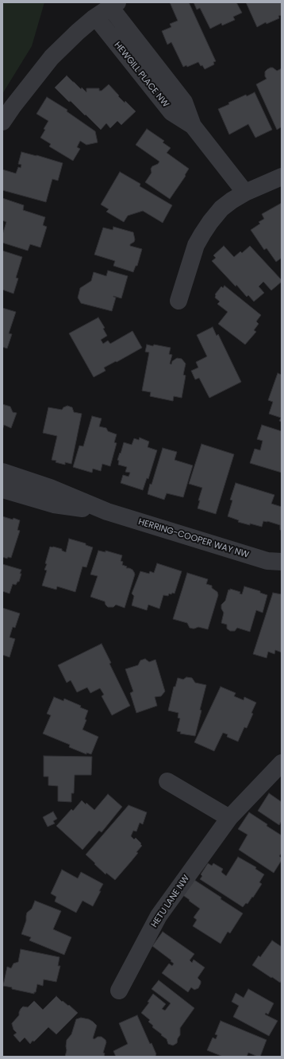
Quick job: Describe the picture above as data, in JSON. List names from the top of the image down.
{
  "streets": {
    "street": ["HEWGILL PLACE NW", "HERRING-COOPER WAY NW", "HETU LANE NW"]
  }
}
